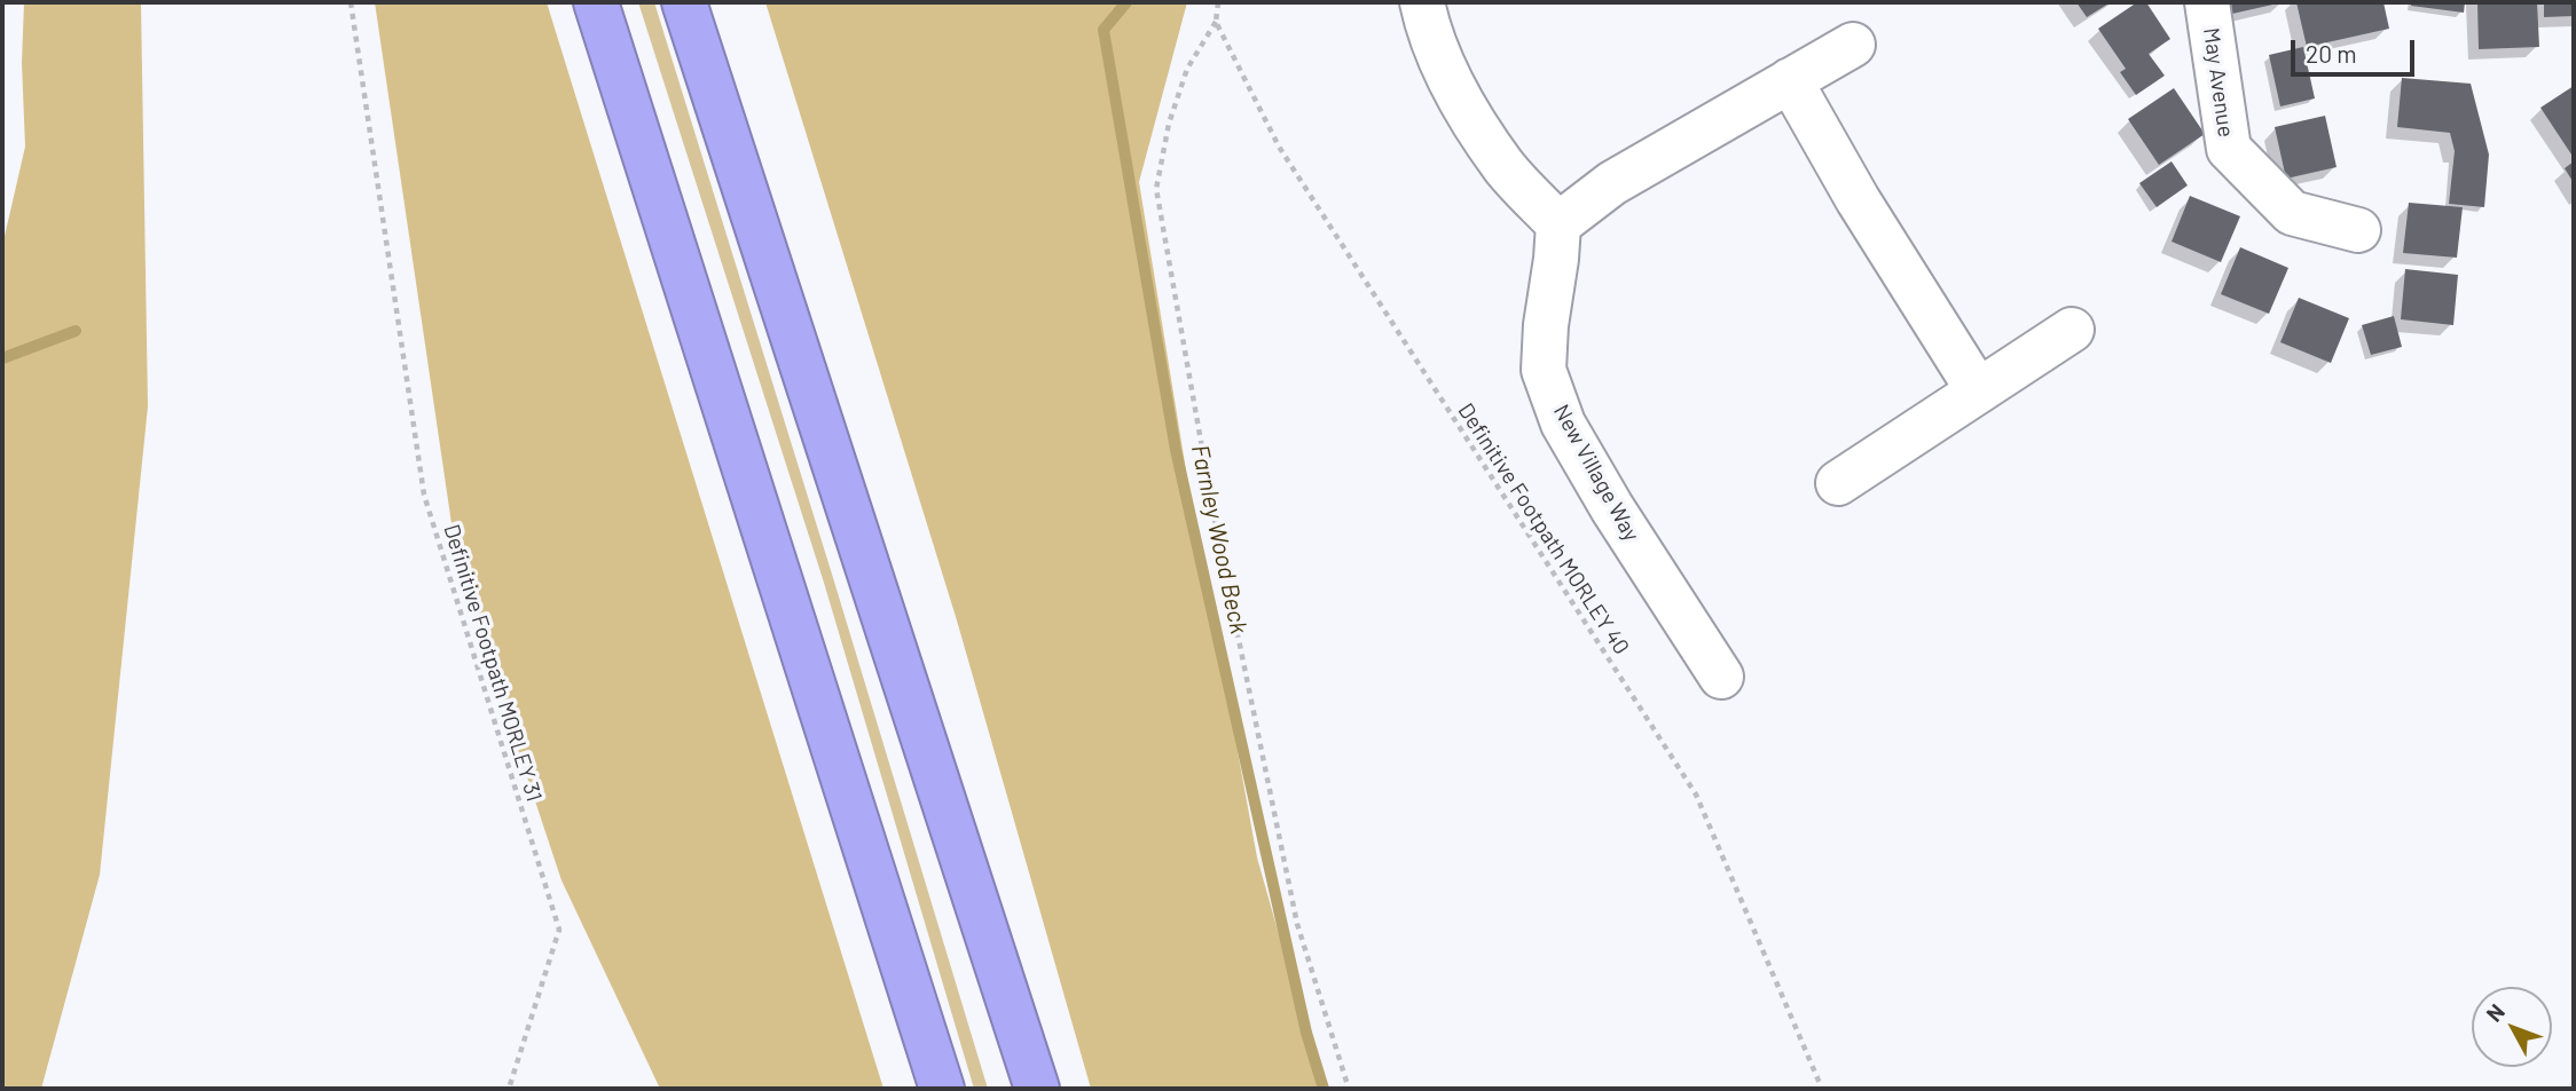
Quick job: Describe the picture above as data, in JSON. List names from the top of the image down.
{
  "streets": {
    "street": ["May Avenue", "New Village Way"],
    "path": ["Definitive Footpath MORLEY 40", "Definitive Footpath MORLEY 31"]
  },
  "water": ["Farnley Wood Beck"],
  "scale_bar": "20 m",
  "north": "top left"
}
